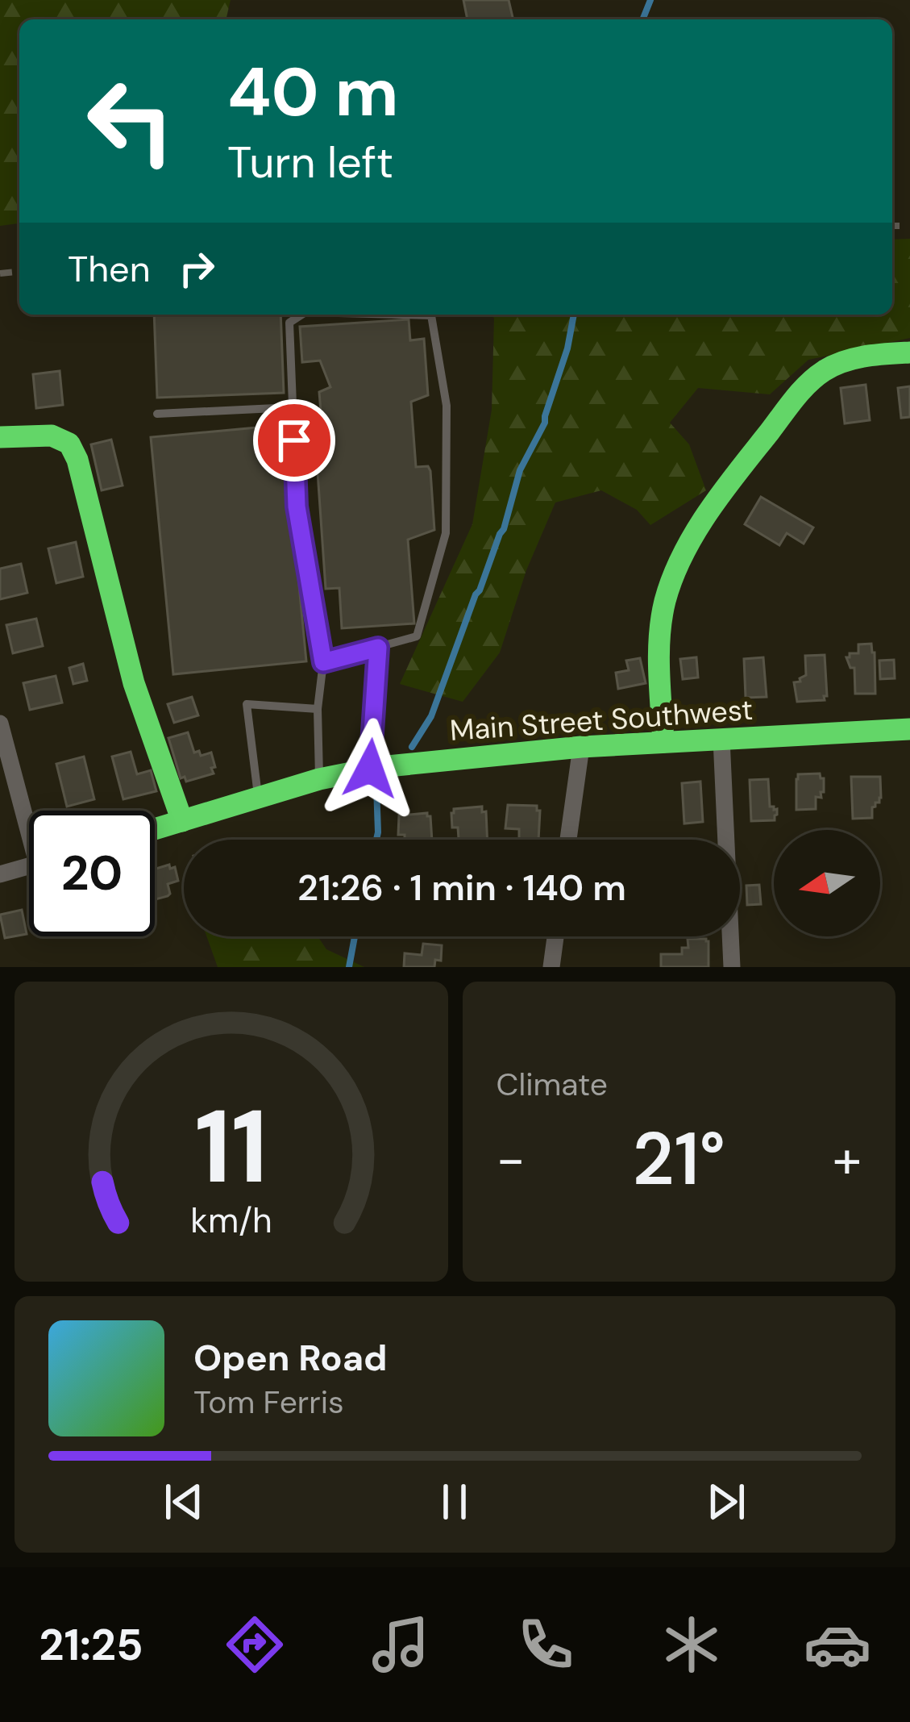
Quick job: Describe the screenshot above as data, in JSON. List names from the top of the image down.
{
  "streets": {
    "street": ["Main Street Southwest"]
  },
  "north": "left",
  "page": {
    "turn": ["40 m", "Turn left"],
    "then": "Then",
    "limit": "20",
    "trip": "21:26 · 1 min · 140 m",
    "tile": "Climate",
    "heat": ["−", "21°", "+"],
    "song": ["Open Road", "Tom Ferris"],
    "tabs": "21:25",
    "gauge": ["11", "km/h"]
  }
}
